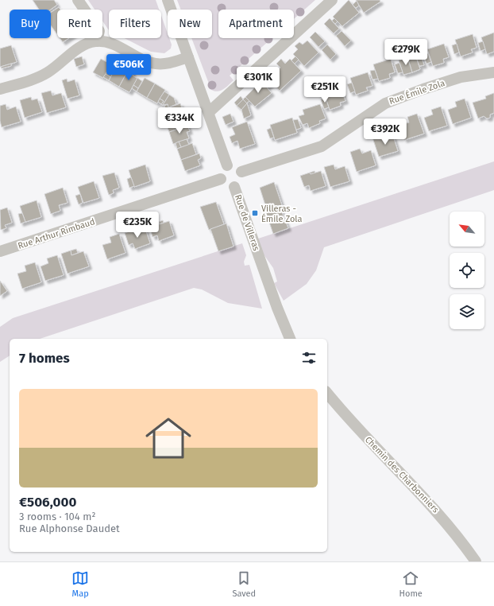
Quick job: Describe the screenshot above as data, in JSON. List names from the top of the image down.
{
  "streets": {
    "street": [
      "Rue Émile Zola",
      "Rue de Villeras",
      "Rue Arthur Rimbaud",
      "Chemin des Charbonniers"
    ]
  },
  "crossings": [
    ["Rue Émile Zola", "Rue de Villeras"],
    ["Rue Émile Zola", "Rue Arthur Rimbaud"],
    ["Rue de Villeras", "Rue Arthur Rimbaud"]
  ],
  "places": {
    "transit": ["Villeras - Émile Zola"]
  },
  "north": "top left",
  "page": {
    "chip": [
      "Buy",
      "Rent",
      "Filters",
      "New",
      "Apartment"
    ],
    "price": [
      "€279K",
      "€506K",
      "€301K",
      "€251K",
      "€334K",
      "€392K",
      "€235K"
    ],
    "heading": "7 homes",
    "list": [
      {
        "name": "€506,000",
        "note": "3 rooms · 104 m² · Rue Alphonse Daudet"
      }
    ],
    "tabs": ["Map", "Saved", "Home"]
  }
}
